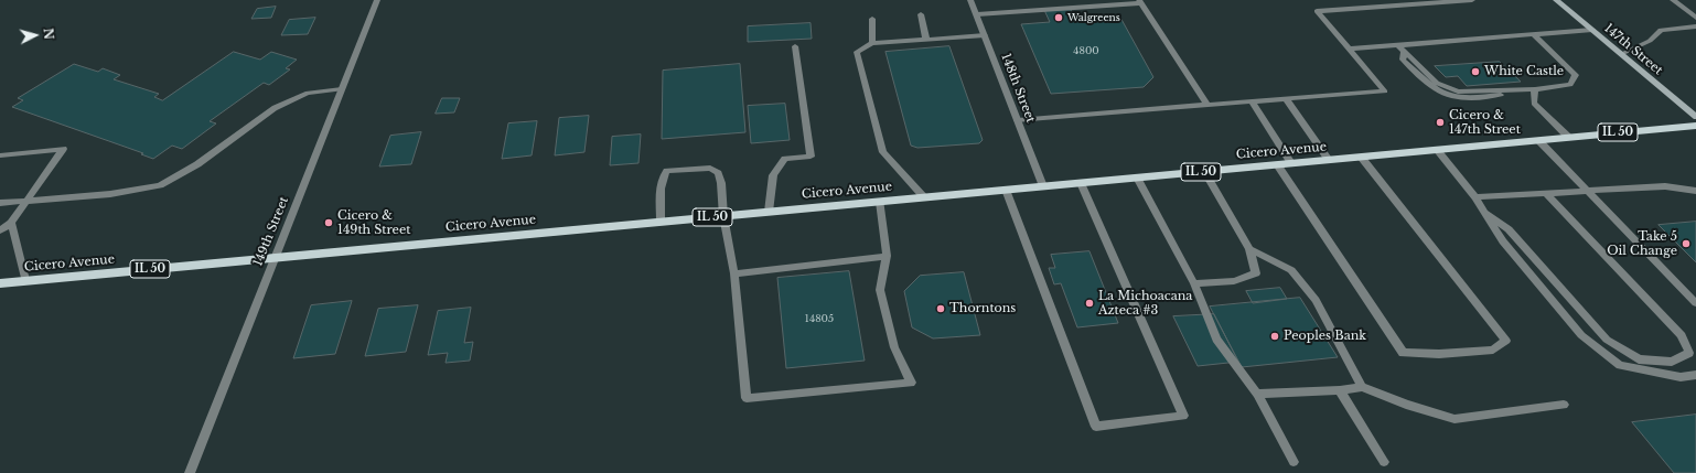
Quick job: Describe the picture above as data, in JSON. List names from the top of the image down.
{
  "streets": {
    "main road": ["147th Street", "IL 50", "Cicero Avenue"],
    "street": ["148th Street", "149th Street"]
  },
  "crossings": [
    ["148th Street", "Cicero Avenue"],
    ["Cicero Avenue", "149th Street"]
  ],
  "places": [
    "Walgreens",
    "White Castle",
    "Cicero & 147th Street",
    "Cicero & 149th Street",
    "Take 5 Oil Change",
    "La Michoacana Azteca #3",
    "Thorntons",
    "Peoples Bank"
  ],
  "house_numbers": ["4800", "14805"],
  "north": "right"
}
